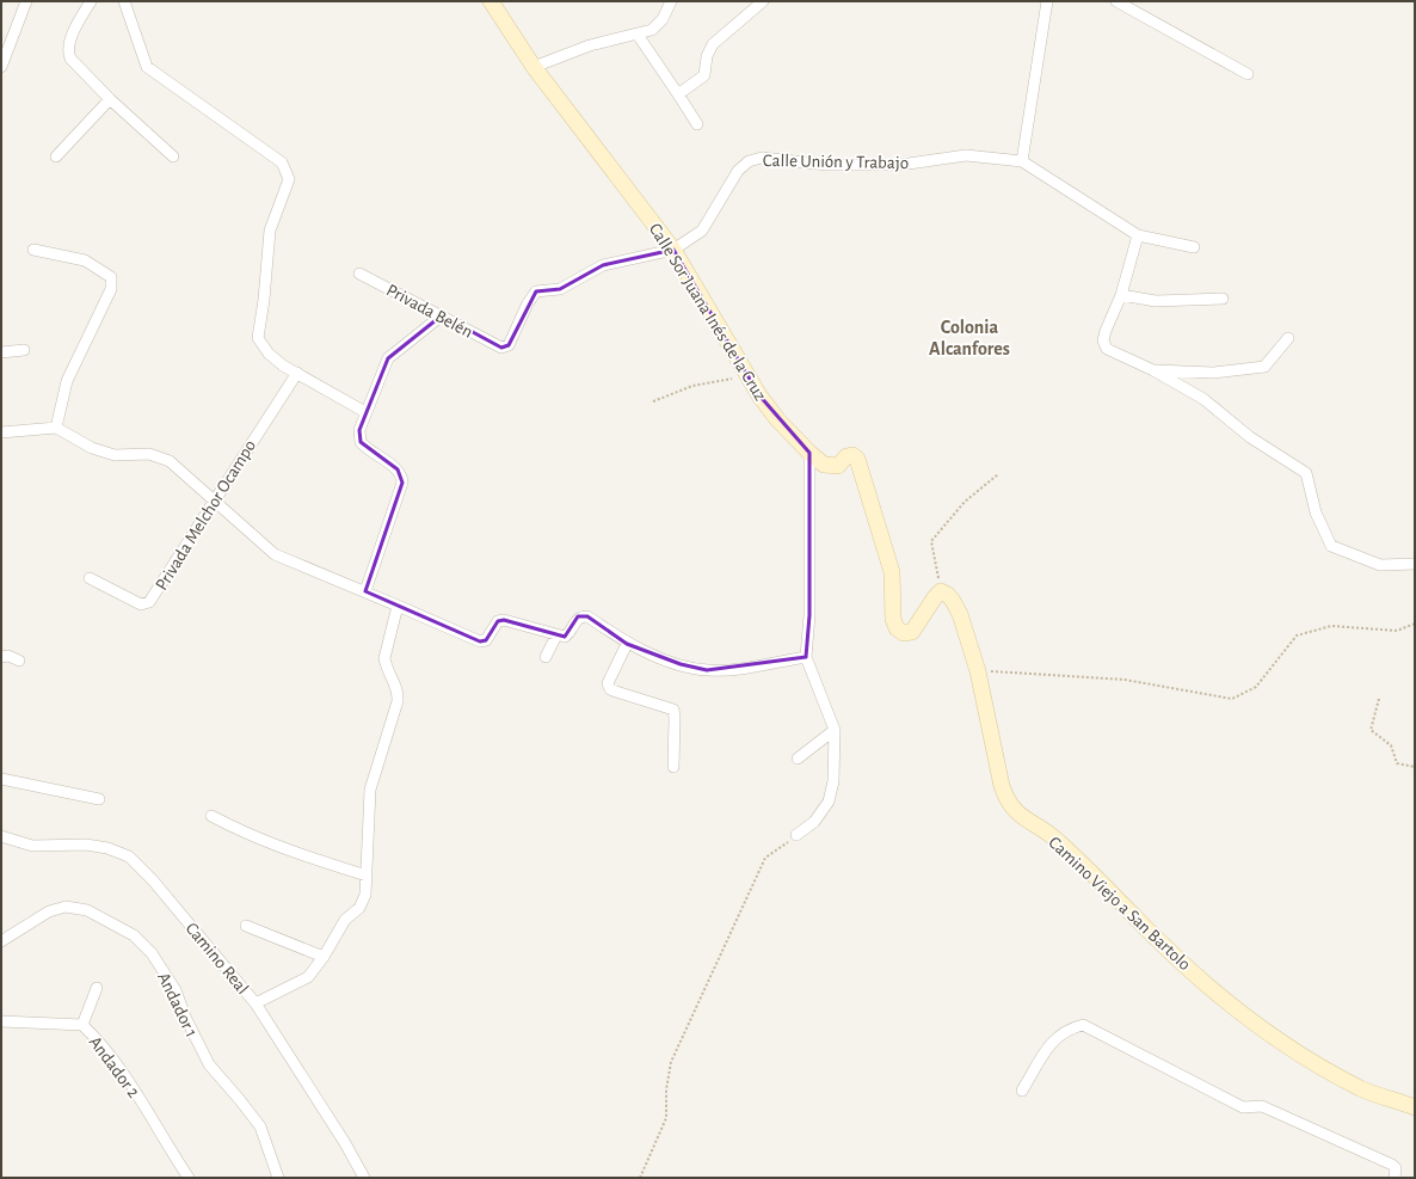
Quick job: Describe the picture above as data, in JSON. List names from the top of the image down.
{
  "streets": {
    "street": [
      "Calle Unión y Trabajo",
      "Privada Belén",
      "Calle Sor Juana Inés de la Cruz",
      "Privada Melchor Ocampo",
      "Camino Viejo a San Bartolo",
      "Camino Real",
      "Andador 1",
      "Andador 2"
    ]
  },
  "crossings": [
    ["Calle Unión y Trabajo", "Privada Belén"],
    ["Calle Unión y Trabajo", "Calle Sor Juana Inés de la Cruz"],
    ["Privada Belén", "Calle Sor Juana Inés de la Cruz"]
  ],
  "districts": ["Colonia Alcanfores"]
}
